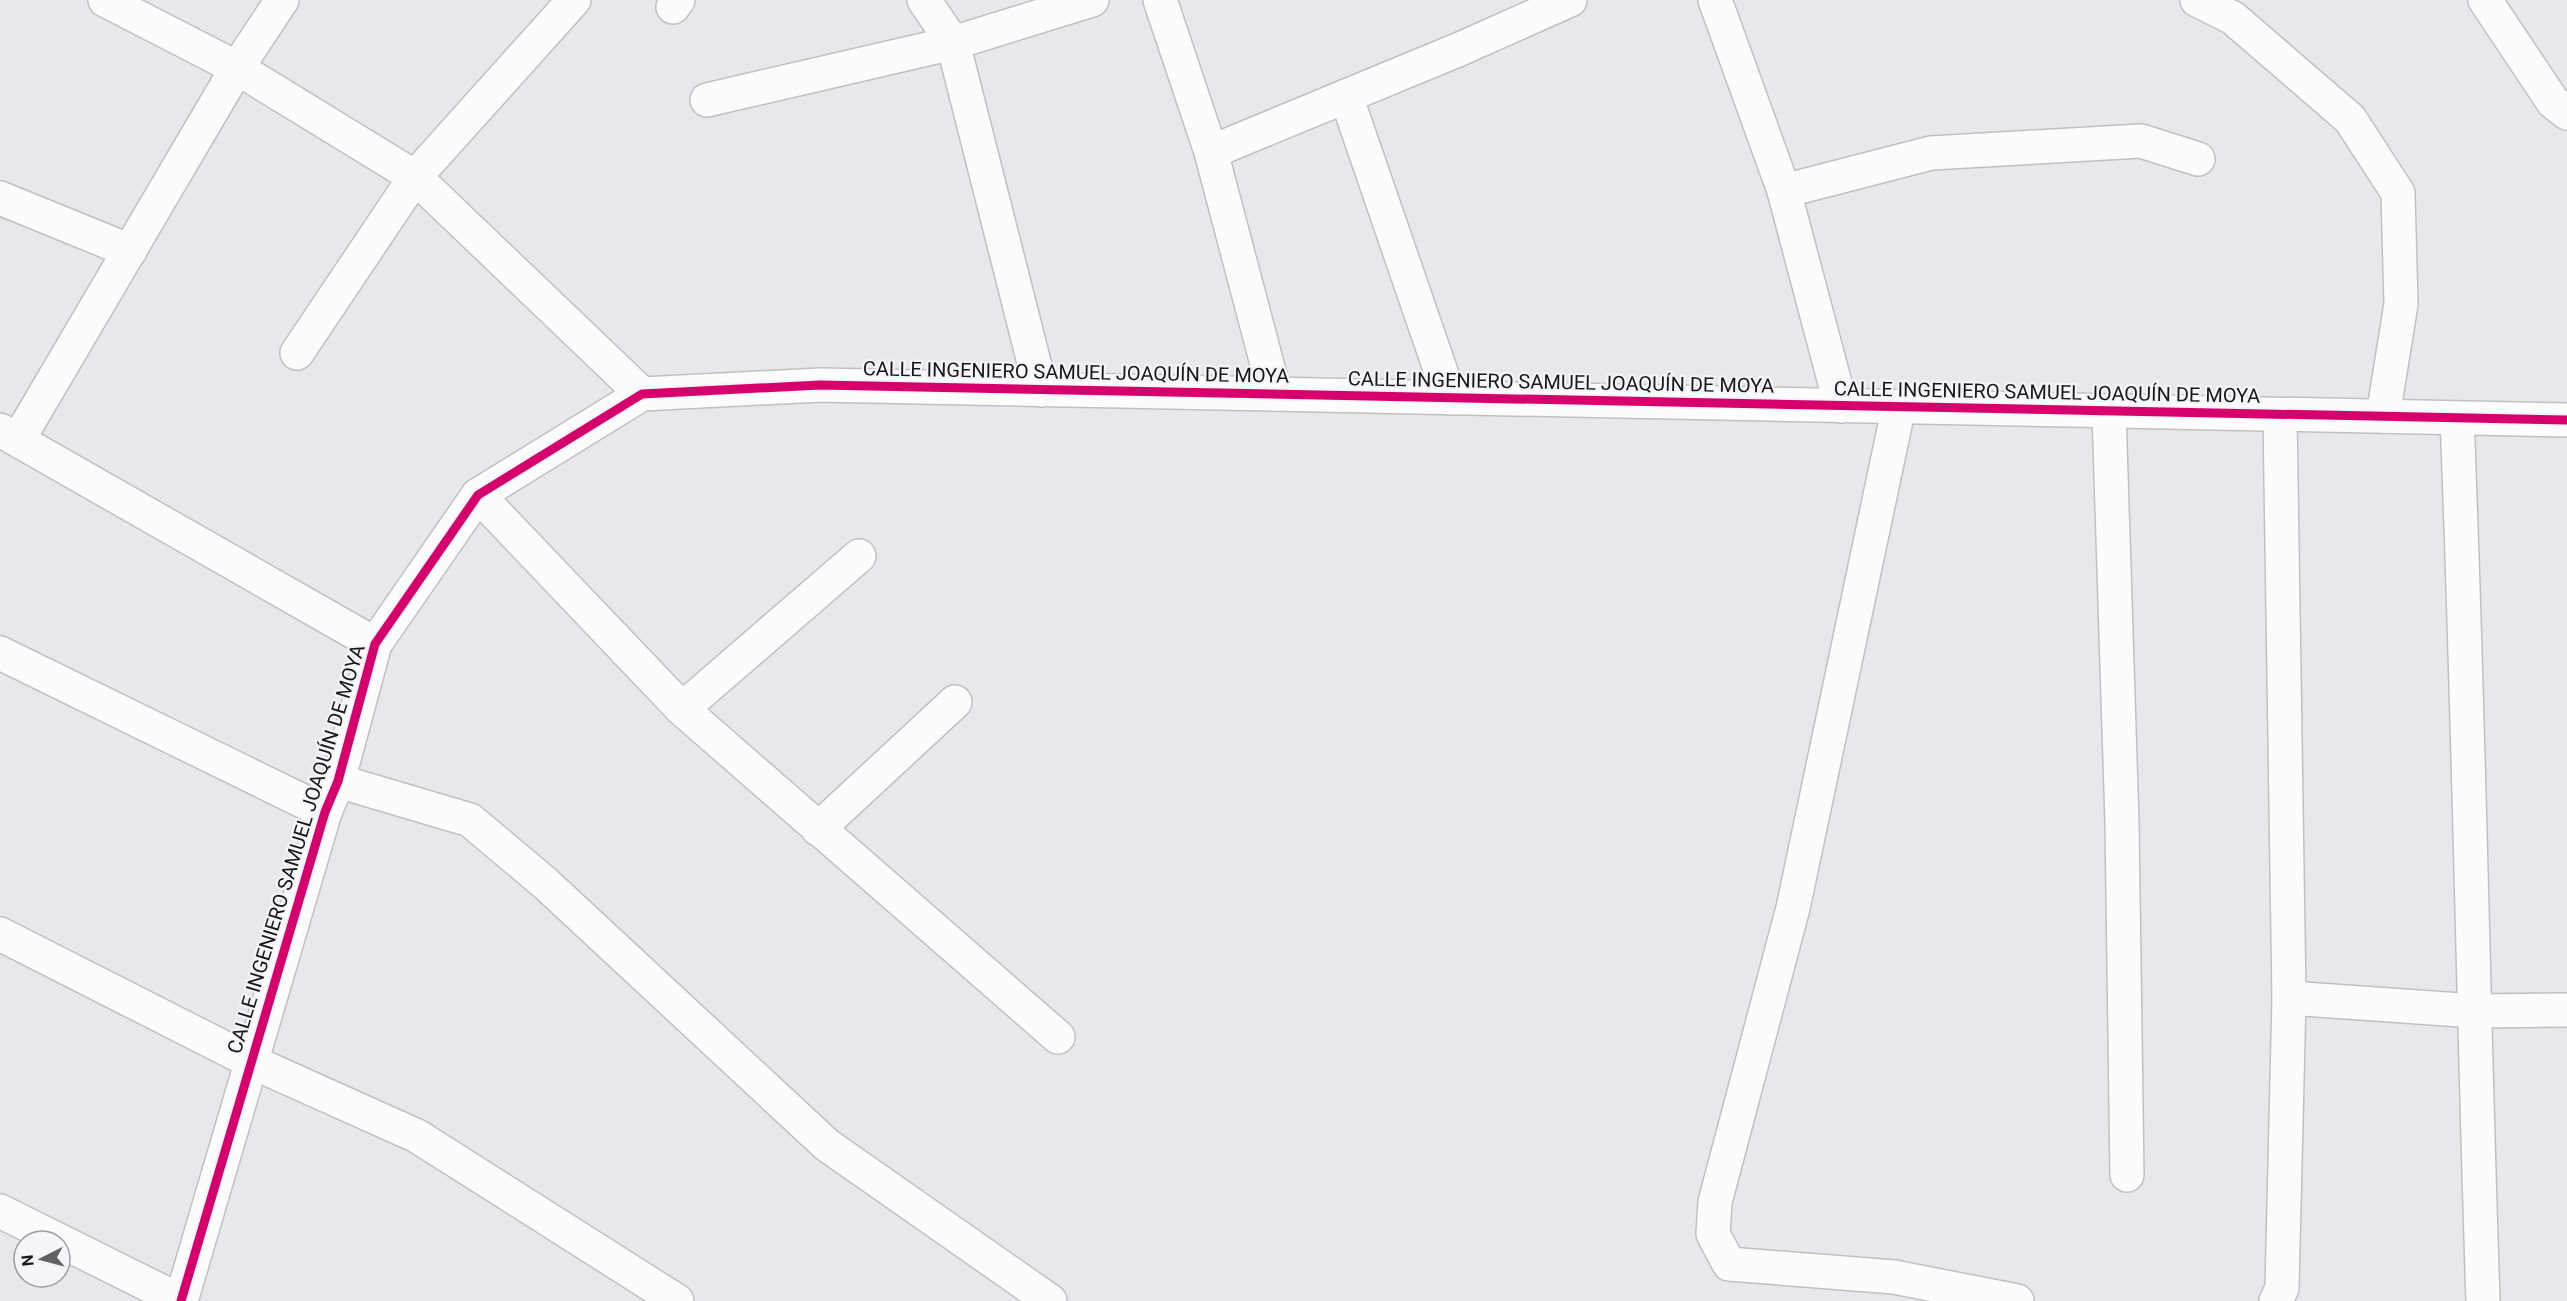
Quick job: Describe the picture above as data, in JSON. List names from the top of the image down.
{
  "streets": {
    "street": ["CALLE INGENIERO SAMUEL JOAQUÍN DE MOYA"]
  },
  "north": "left"
}
